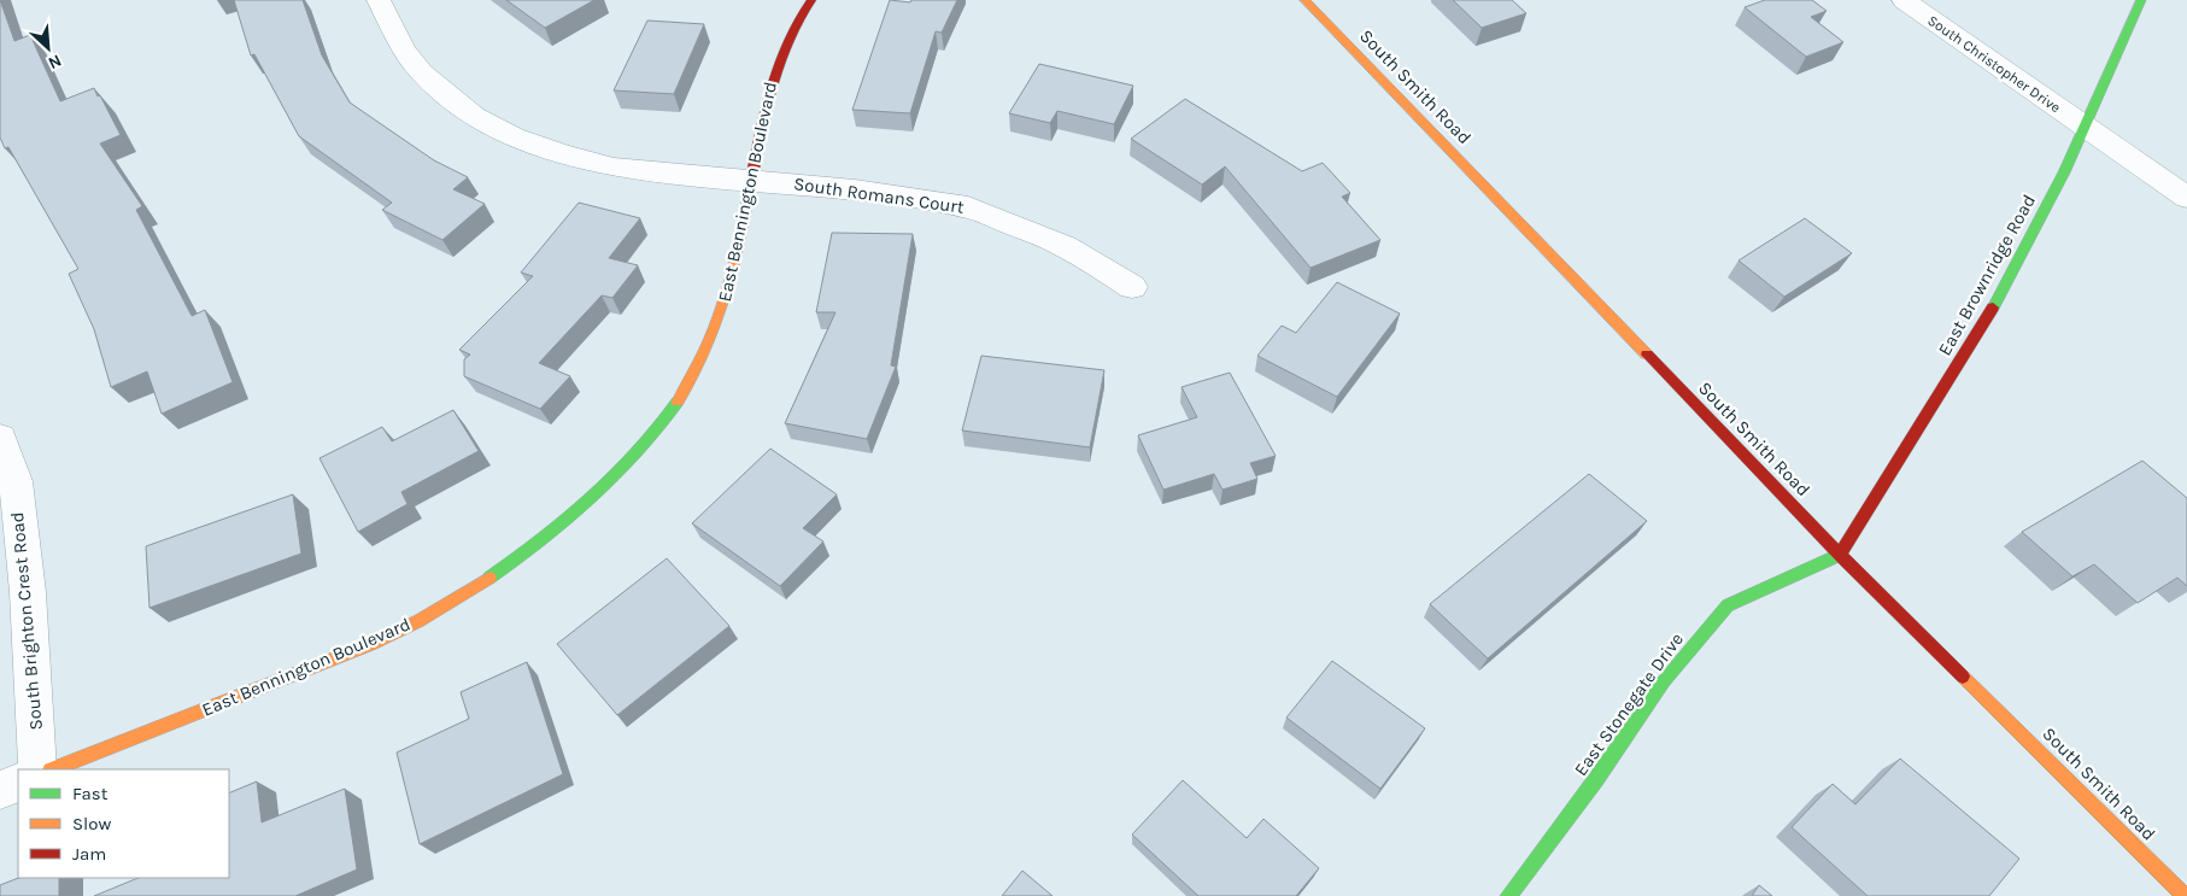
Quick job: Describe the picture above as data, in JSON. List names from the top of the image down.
{
  "streets": {
    "street": [
      "South Christopher Drive",
      "South Smith Road",
      "East Bennington Boulevard",
      "South Romans Court",
      "East Brownridge Road",
      "South Brighton Crest Road",
      "East Stonegate Drive"
    ]
  },
  "crossings": [
    ["South Christopher Drive", "East Brownridge Road"],
    ["South Smith Road", "East Brownridge Road"],
    ["South Smith Road", "East Stonegate Drive"],
    ["East Bennington Boulevard", "South Romans Court"],
    ["East Brownridge Road", "East Stonegate Drive"]
  ],
  "legend": ["Fast", "Slow", "Jam"],
  "north": "bottom right"
}
